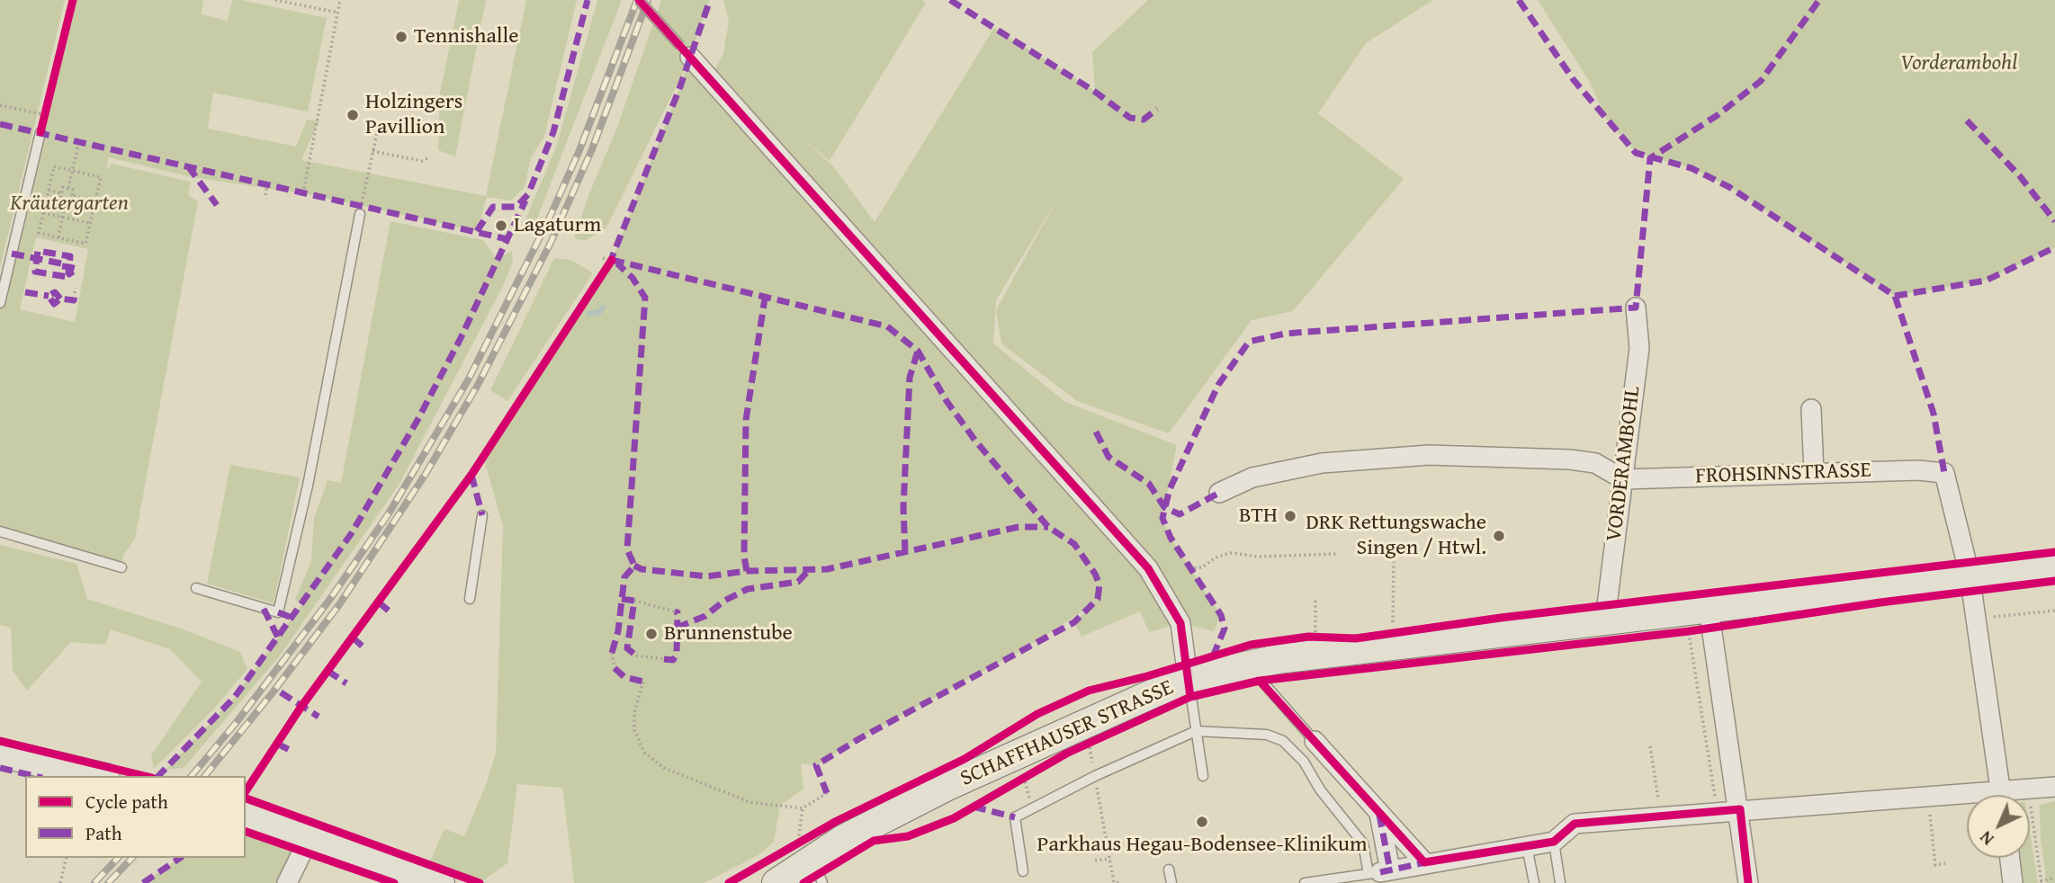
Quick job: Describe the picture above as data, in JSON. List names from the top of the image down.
{
  "streets": {
    "main road": ["SCHAFFHAUSER STRASSE"],
    "street": ["VORDERAMBOHL", "FROHSINNSTRASSE"]
  },
  "crossings": [
    ["VORDERAMBOHL", "FROHSINNSTRASSE"],
    ["VORDERAMBOHL", "SCHAFFHAUSER STRASSE"],
    ["FROHSINNSTRASSE", "SCHAFFHAUSER STRASSE"]
  ],
  "parks": ["Vorderambohl", "Kräutergarten"],
  "places": [
    "Tennishalle",
    "Holzingers Pavillion",
    "Lagaturm",
    "BTH",
    "DRK Rettungswache Singen / Htwl.",
    "Brunnenstube",
    "Parkhaus Hegau-Bodensee-Klinikum"
  ],
  "legend": ["Cycle path", "Path"],
  "north": "bottom left"
}
